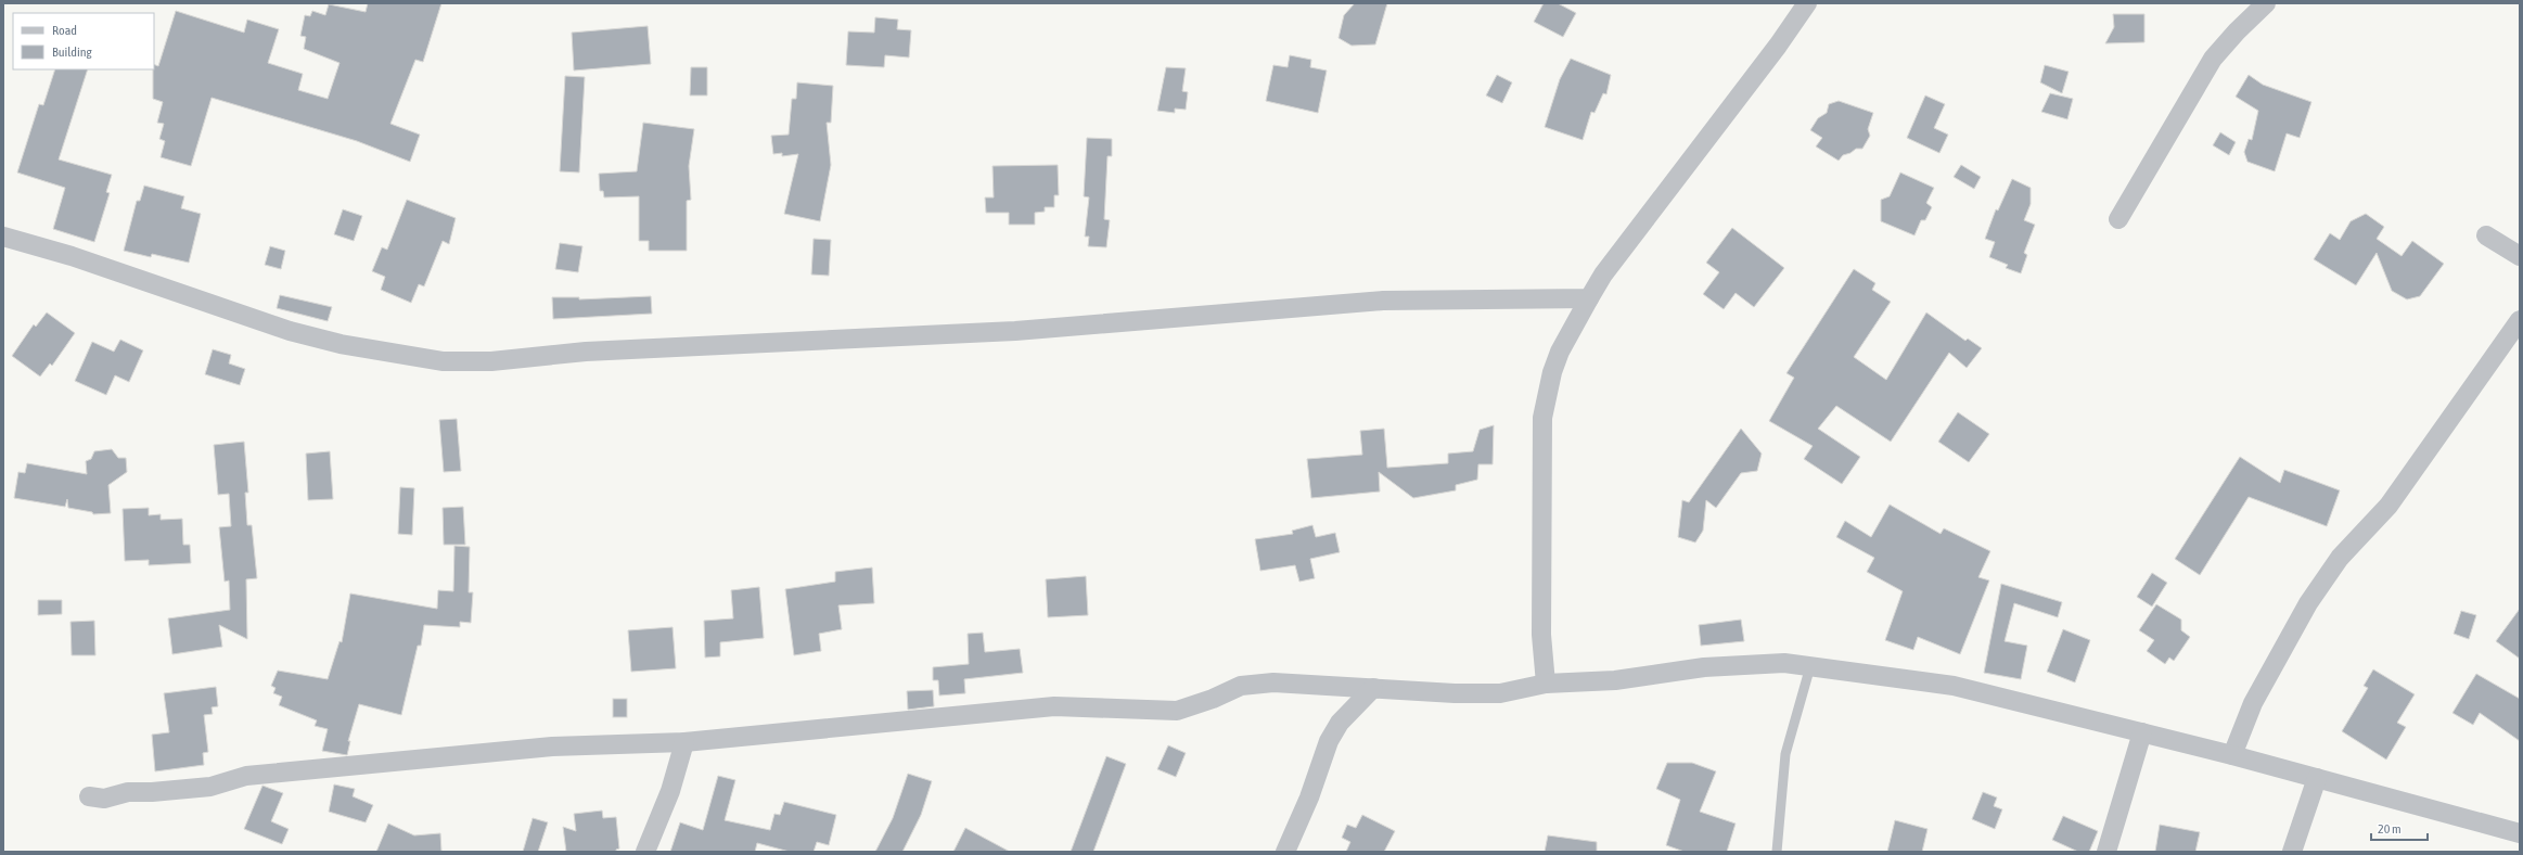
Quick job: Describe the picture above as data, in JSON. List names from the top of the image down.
{
  "legend": ["Road", "Building"],
  "scale_bar": "20 m"
}
